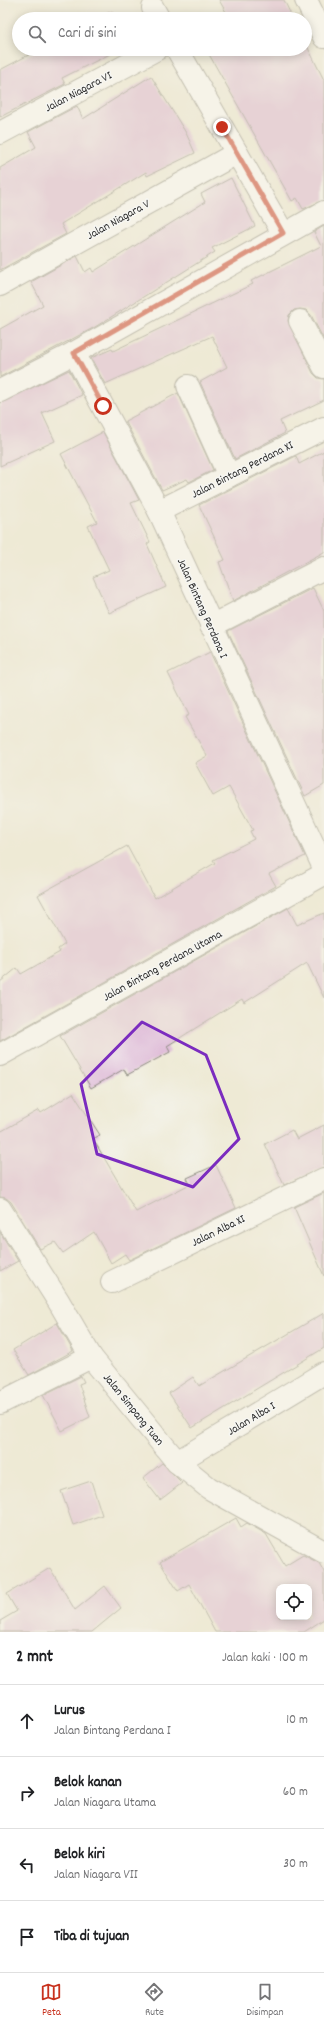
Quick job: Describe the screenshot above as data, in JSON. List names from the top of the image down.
{
  "streets": {
    "street": [
      "Jalan Niagara VI",
      "Jalan Niagara V",
      "Jalan Bintang Perdana XI",
      "Jalan Bintang Perdana I",
      "Jalan Bintang Perdana Utama",
      "Jalan Alba XI",
      "Jalan Simpang Tuan",
      "Jalan Alba I"
    ]
  },
  "crossings": [
    ["Jalan Bintang Perdana XI", "Jalan Bintang Perdana I"],
    ["Jalan Simpang Tuan", "Jalan Alba I"]
  ],
  "page": {
    "search": "Cari di sini",
    "heading": ["2 mnt", "Jalan kaki · 100 m"],
    "list": [
      ["Lurus", "Jalan Bintang Perdana I", "10 m"],
      ["Belok kanan", "Jalan Niagara Utama", "60 m"],
      ["Belok kiri", "Jalan Niagara VII", "30 m"],
      "Tiba di tujuan"
    ],
    "nav": ["Peta", "Rute", "Disimpan"]
  }
}
